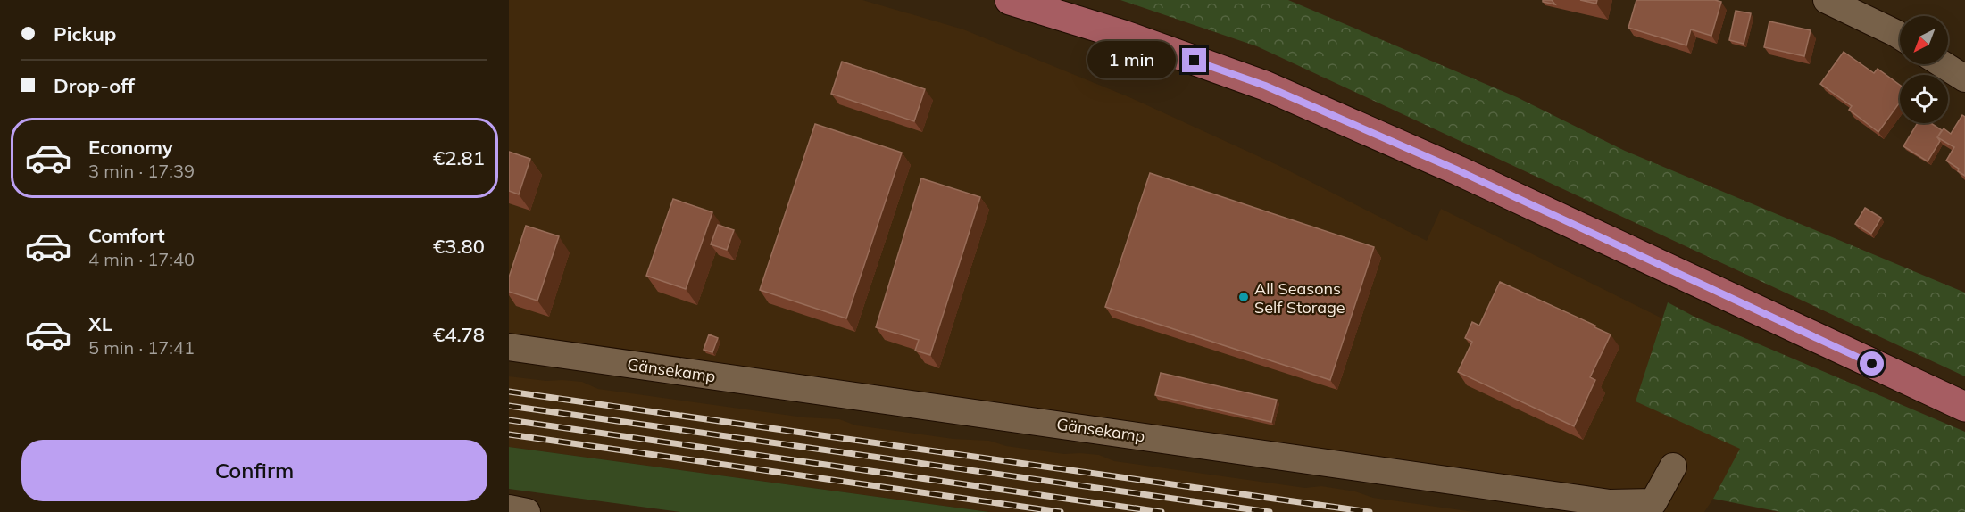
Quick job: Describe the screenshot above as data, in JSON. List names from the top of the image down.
{
  "streets": {
    "street": ["Gänsekamp"]
  },
  "places": ["All Seasons Self Storage"],
  "north": "bottom left",
  "page": {
    "banner": ["Pickup", "Drop-off"],
    "bubble": "1 min",
    "list": [
      {
        "name": "Economy",
        "note": "3 min · 17:39",
        "value": "€2.81"
      },
      {
        "name": "Comfort",
        "note": "4 min · 17:40",
        "value": "€3.80"
      },
      {
        "name": "XL",
        "note": "5 min · 17:41",
        "value": "€4.78"
      }
    ],
    "buttons": "Confirm"
  }
}
